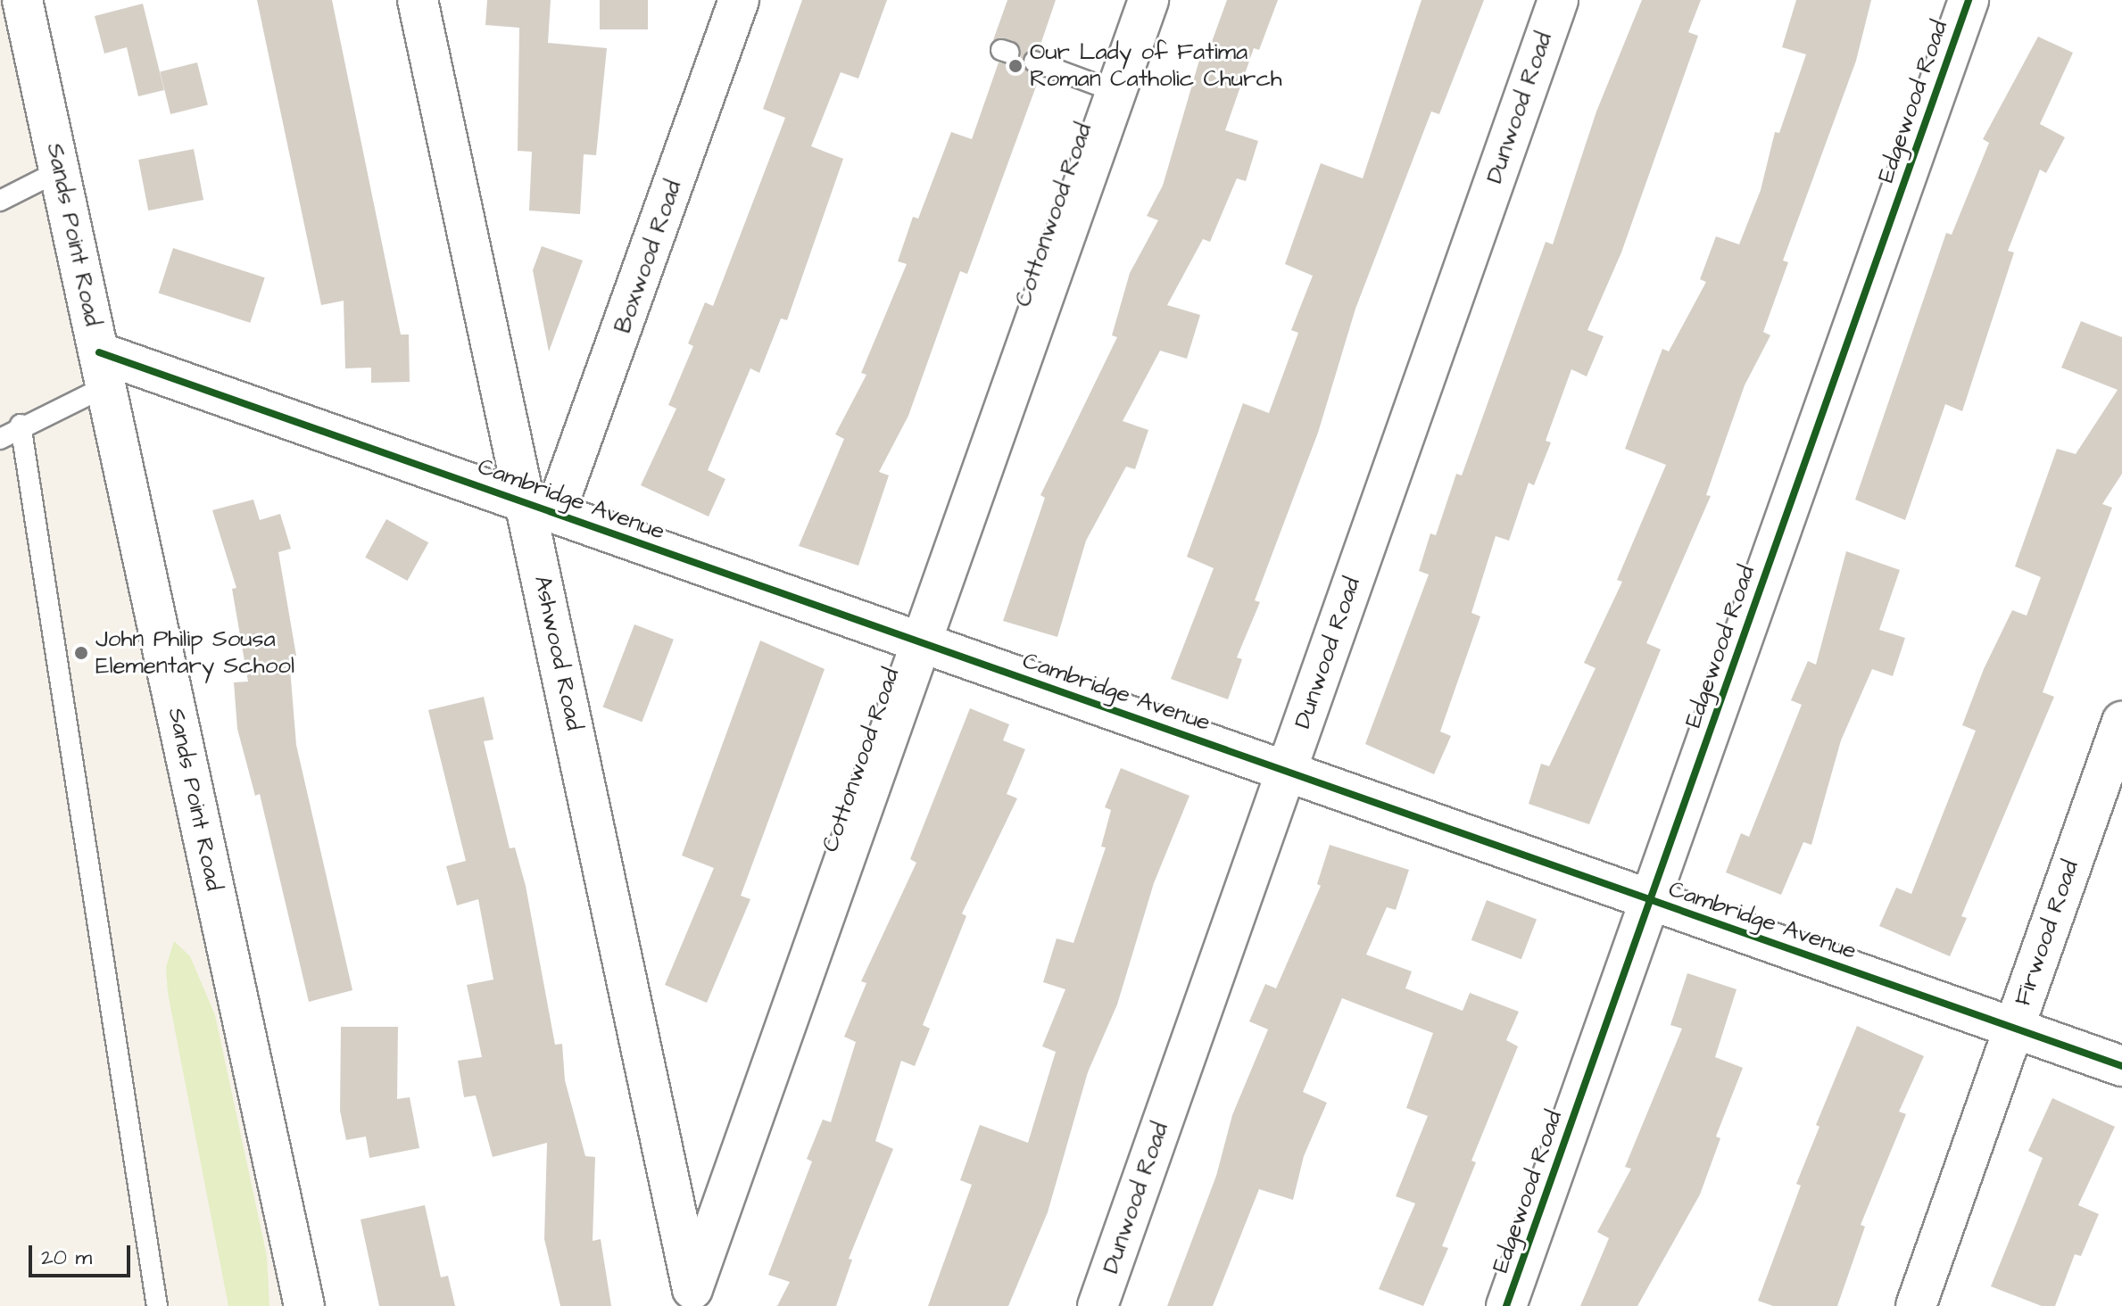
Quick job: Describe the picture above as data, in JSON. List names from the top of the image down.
{
  "streets": {
    "street": [
      "Edgewood Road",
      "Dunwood Road",
      "Cottonwood Road",
      "Sands Point Road",
      "Boxwood Road",
      "Cambridge Avenue",
      "Ashwood Road",
      "Firwood Road"
    ]
  },
  "crossings": [
    ["Edgewood Road", "Cambridge Avenue"],
    ["Dunwood Road", "Cambridge Avenue"],
    ["Cottonwood Road", "Cambridge Avenue"],
    ["Cottonwood Road", "Ashwood Road"],
    ["Sands Point Road", "Cambridge Avenue"],
    ["Boxwood Road", "Cambridge Avenue"],
    ["Boxwood Road", "Ashwood Road"],
    ["Cambridge Avenue", "Ashwood Road"],
    ["Cambridge Avenue", "Firwood Road"]
  ],
  "places": ["Our Lady of Fatima Roman Catholic Church", "John Philip Sousa Elementary School"],
  "scale_bar": "20 m"
}
